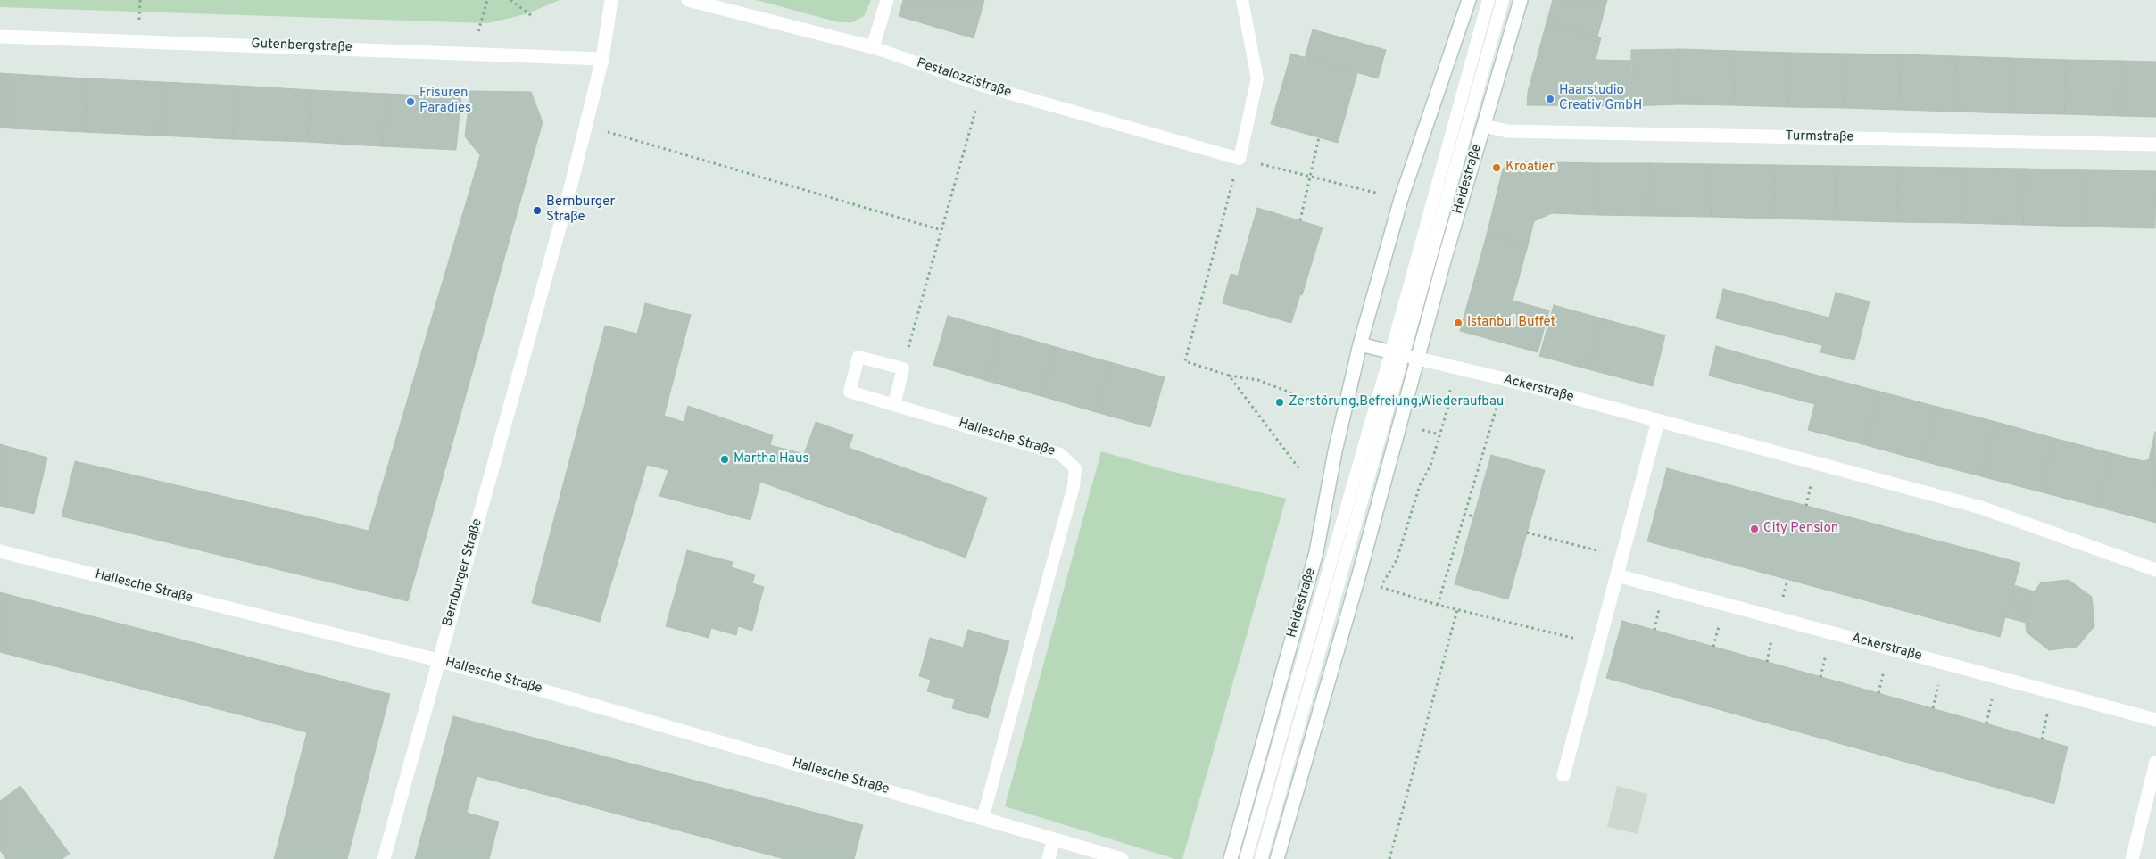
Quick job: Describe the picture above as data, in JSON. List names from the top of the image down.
{
  "streets": {
    "street": [
      "Gutenbergstraße",
      "Pestalozzistraße",
      "Turmstraße",
      "Heidestraße",
      "Ackerstraße",
      "Hallesche Straße",
      "Bernburger Straße"
    ]
  },
  "crossings": [
    ["Gutenbergstraße", "Bernburger Straße"],
    ["Turmstraße", "Heidestraße"],
    ["Heidestraße", "Ackerstraße"],
    ["Hallesche Straße", "Bernburger Straße"]
  ],
  "places": [
    "Haarstudio Creativ GmbH",
    "Frisuren Paradies",
    "Kroatien",
    "Bernburger Straße",
    "Istanbul Buffet",
    "Zerstörung,Befreiung,Wiederaufbau",
    "Martha Haus",
    "City Pension"
  ]
}
